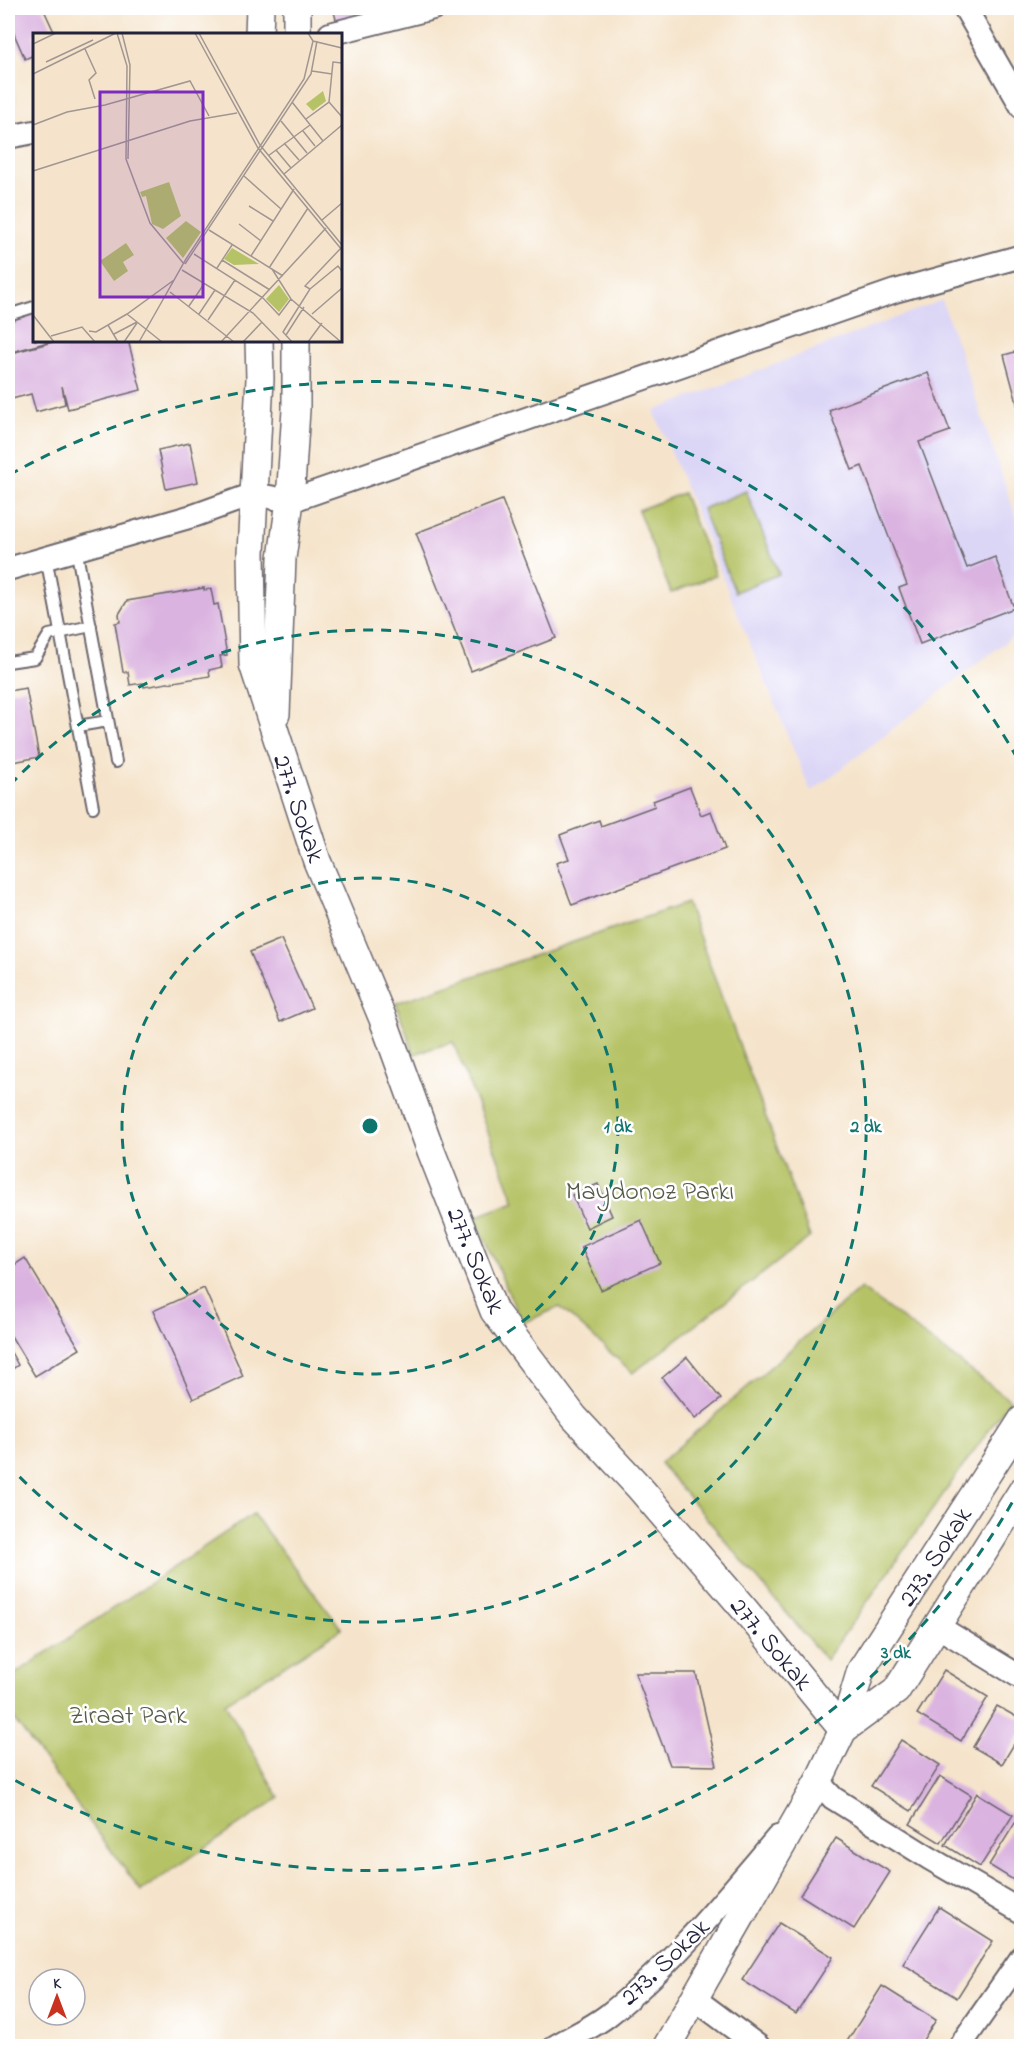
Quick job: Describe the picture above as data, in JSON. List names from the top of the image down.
{
  "streets": {
    "street": ["277. Sokak", "273. Sokak"]
  },
  "crossings": [
    ["277. Sokak", "273. Sokak"]
  ],
  "parks": ["Maydonoz Parkı", "Ziraat Park"],
  "north": "top",
  "rings": ["1 dk", "2 dk", "3 dk"]
}
